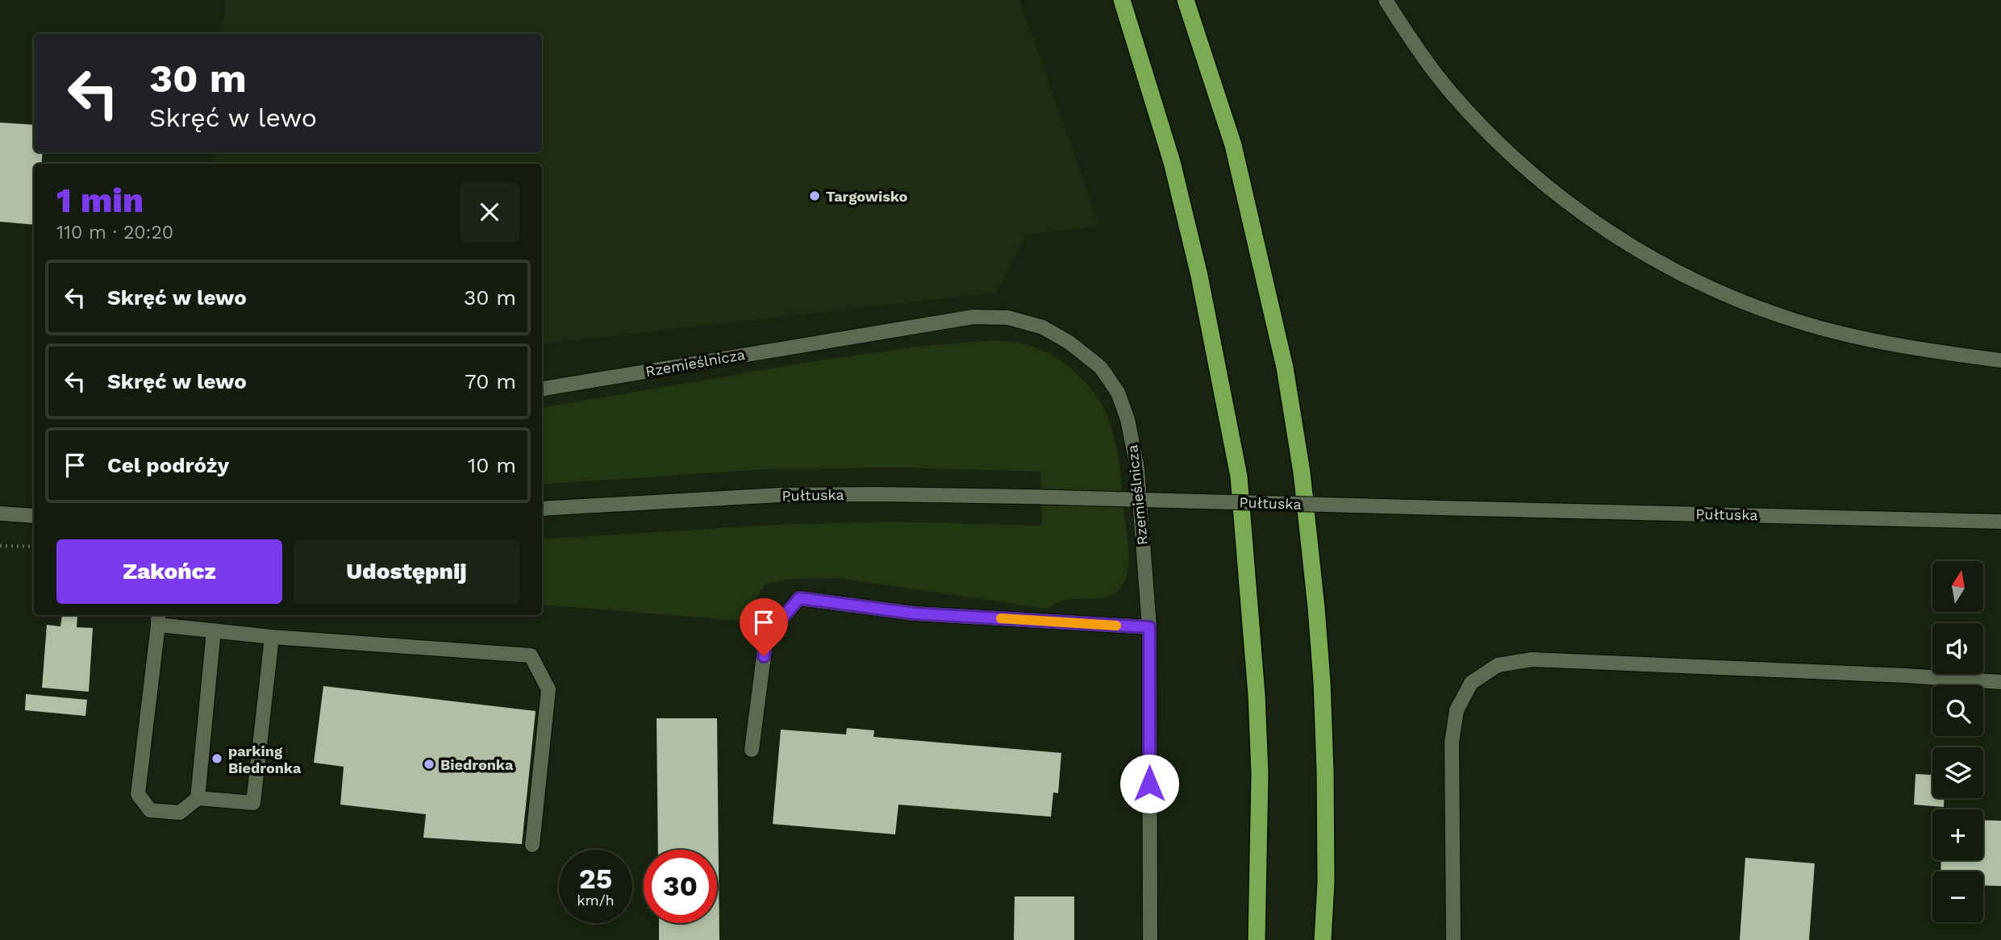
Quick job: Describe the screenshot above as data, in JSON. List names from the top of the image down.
{
  "streets": {
    "main road": ["Rzemieślnicza", "Pułtuska"]
  },
  "places": ["Targowisko", "parking Biedronka", "Biedronka"],
  "north": "top",
  "page": {
    "turn": ["30 m", "Skręć w lewo"],
    "heading": ["1 min", "110 m · 20:20"],
    "list": [
      {
        "name": "Skręć w lewo",
        "value": "30 m"
      },
      {
        "name": "Skręć w lewo",
        "value": "70 m"
      },
      {
        "name": "Cel podróży",
        "value": "10 m"
      }
    ],
    "buttons": ["Zakończ", "Udostępnij"],
    "map_buttons": ["+", "−"],
    "speed": "25 km/h",
    "limit": "30"
  }
}
